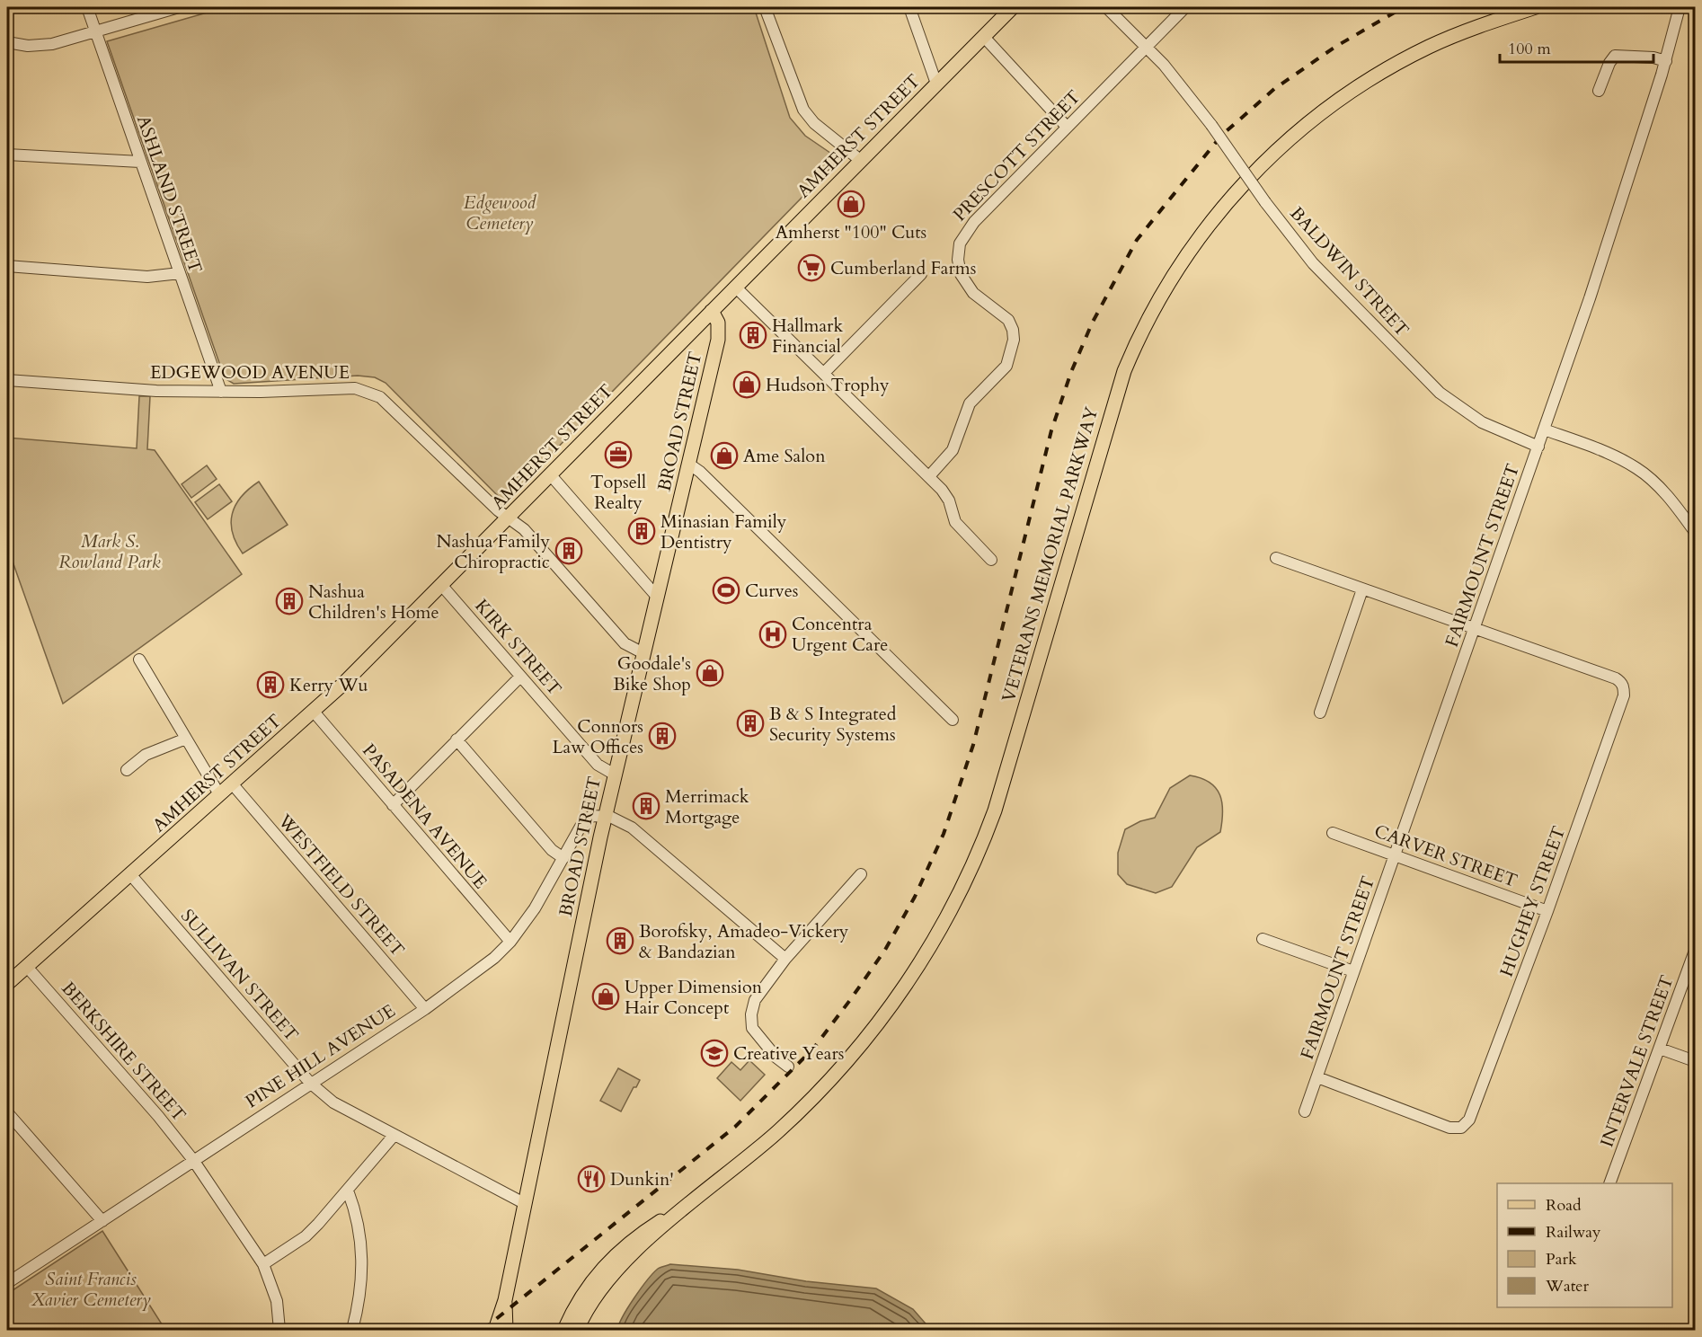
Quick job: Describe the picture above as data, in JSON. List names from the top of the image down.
{
  "streets": {
    "main road": ["AMHERST STREET", "BROAD STREET", "VETERANS MEMORIAL PARKWAY"],
    "street": [
      "PRESCOTT STREET",
      "ASHLAND STREET",
      "BALDWIN STREET",
      "EDGEWOOD AVENUE",
      "FAIRMOUNT STREET",
      "KIRK STREET",
      "PASADENA AVENUE",
      "CARVER STREET",
      "WESTFIELD STREET",
      "HUGHEY STREET",
      "SULLIVAN STREET",
      "BERKSHIRE STREET",
      "PINE HILL AVENUE",
      "INTERVALE STREET"
    ]
  },
  "crossings": [
    ["AMHERST STREET", "EDGEWOOD AVENUE"],
    ["AMHERST STREET", "BROAD STREET"],
    ["AMHERST STREET", "KIRK STREET"],
    ["AMHERST STREET", "PASADENA AVENUE"],
    ["AMHERST STREET", "WESTFIELD STREET"],
    ["AMHERST STREET", "SULLIVAN STREET"],
    ["AMHERST STREET", "BERKSHIRE STREET"],
    ["PRESCOTT STREET", "BALDWIN STREET"],
    ["ASHLAND STREET", "EDGEWOOD AVENUE"],
    ["BALDWIN STREET", "FAIRMOUNT STREET"],
    ["EDGEWOOD AVENUE", "BROAD STREET"],
    ["BROAD STREET", "KIRK STREET"],
    ["BROAD STREET", "SULLIVAN STREET"],
    ["BROAD STREET", "PINE HILL AVENUE"],
    ["FAIRMOUNT STREET", "CARVER STREET"],
    ["FAIRMOUNT STREET", "HUGHEY STREET"],
    ["PASADENA AVENUE", "PINE HILL AVENUE"],
    ["CARVER STREET", "HUGHEY STREET"],
    ["WESTFIELD STREET", "PINE HILL AVENUE"],
    ["SULLIVAN STREET", "PINE HILL AVENUE"],
    ["BERKSHIRE STREET", "PINE HILL AVENUE"]
  ],
  "parks": ["Edgewood Cemetery", "Mark S. Rowland Park", "Saint Francis Xavier Cemetery"],
  "places": {
    "shop": [
      "Amherst \"100\" Cuts",
      "Hudson Trophy",
      "Ame Salon",
      "Goodale's Bike Shop",
      "Upper Dimension Hair Concept"
    ],
    "supermarket": ["Cumberland Farms"],
    "building": [
      "Hallmark Financial",
      "Minasian Family Dentistry",
      "Nashua Family Chiropractic",
      "Nashua Children's Home",
      "Kerry Wu",
      "B & S Integrated Security Systems",
      "Connors Law Offices",
      "Merrimack Mortgage",
      "Borofsky, Amadeo-Vickery & Bandazian"
    ],
    "office": ["Topsell Realty"],
    "sports": ["Curves"],
    "hospital": ["Concentra Urgent Care"],
    "school or university": ["Creative Years"],
    "restaurant": ["Dunkin'"]
  },
  "legend": [
    "Road",
    "Railway",
    "Park",
    "Water"
  ],
  "scale_bar": "100 m"
}
